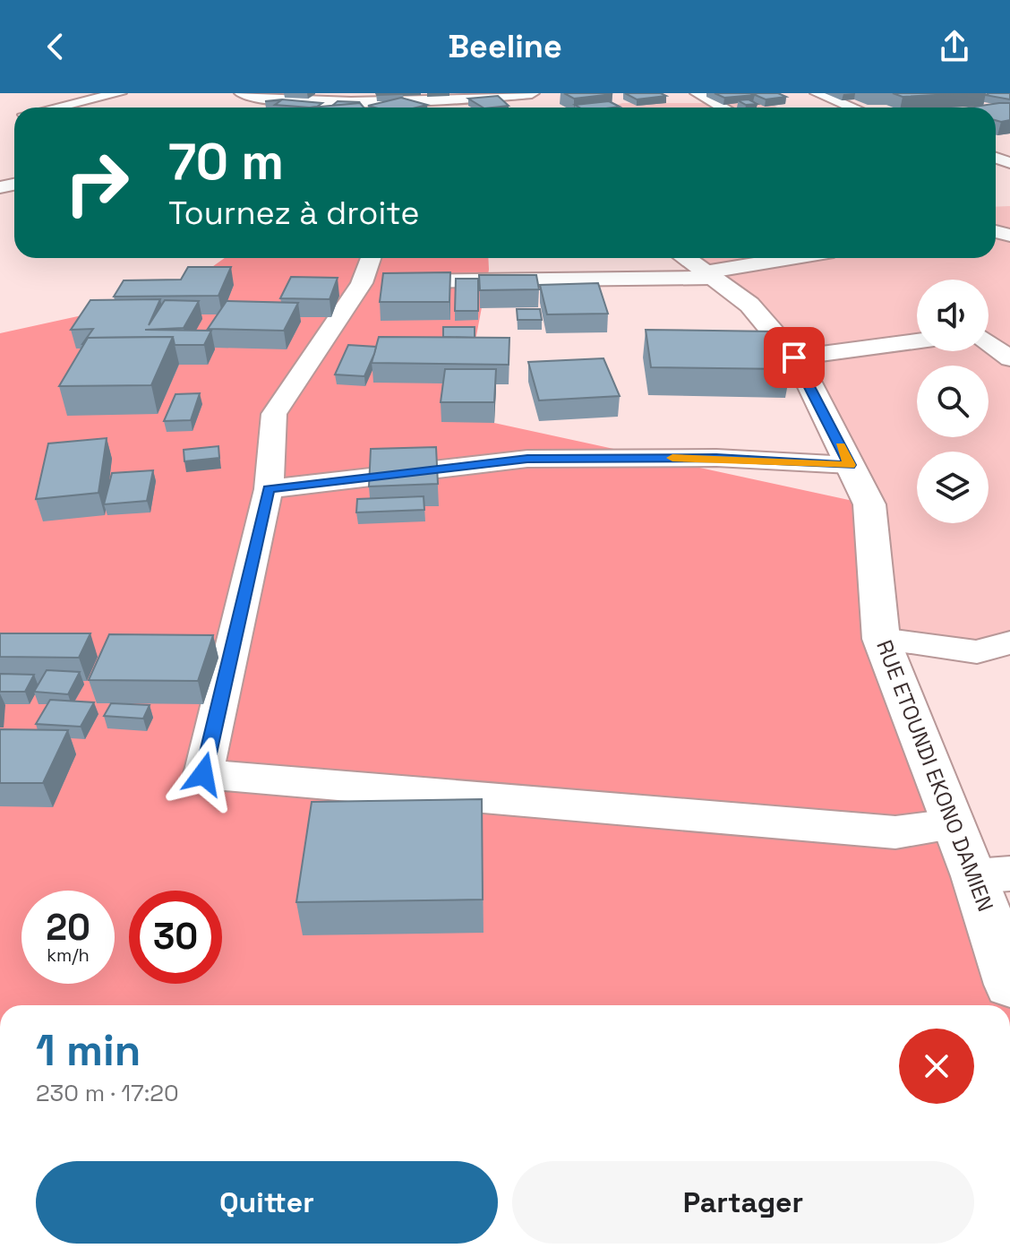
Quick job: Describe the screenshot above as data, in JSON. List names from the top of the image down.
{
  "streets": {
    "street": ["RUE ETOUNDI EKONO DAMIEN"]
  },
  "page": {
    "header": "Beeline",
    "turn": ["70 m", "Tournez à droite"],
    "speed": "20 km/h",
    "limit": "30",
    "heading": ["1 min", "230 m · 17:20"],
    "buttons": ["Quitter", "Partager"]
  }
}
